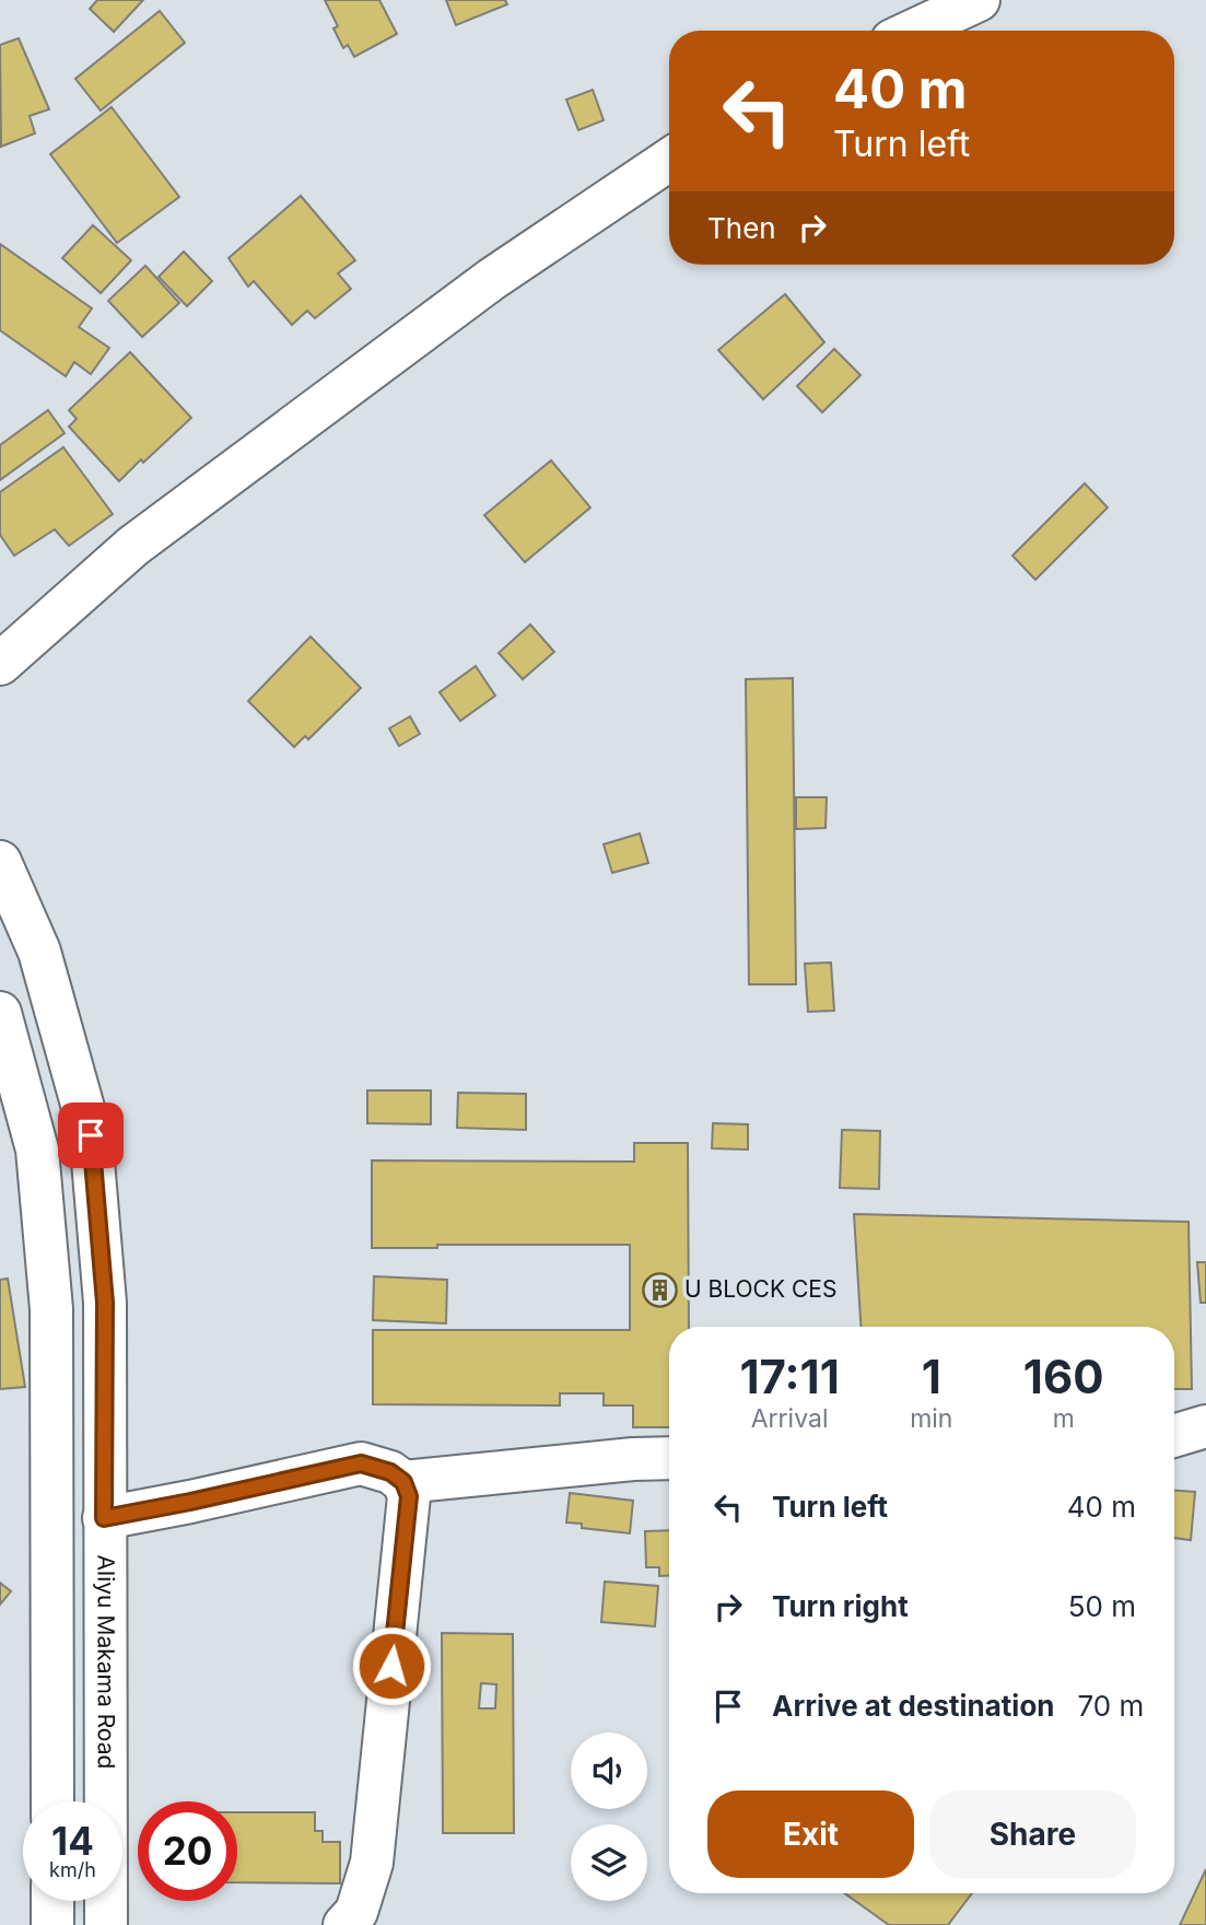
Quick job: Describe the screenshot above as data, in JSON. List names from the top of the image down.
{
  "streets": {
    "street": ["Aliyu Makama Road"]
  },
  "places": {
    "building": ["U BLOCK CES"]
  },
  "page": {
    "turn": ["40 m", "Turn left"],
    "then": "Then",
    "eta": [
      "17:11",
      "Arrival",
      "1",
      "min",
      "160",
      "m"
    ],
    "list": [
      {
        "name": "Turn left",
        "value": "40 m"
      },
      {
        "name": "Turn right",
        "value": "50 m"
      },
      {
        "name": "Arrive at destination",
        "value": "70 m"
      }
    ],
    "buttons": ["Exit", "Share"],
    "speed": "14 km/h",
    "limit": "20"
  }
}
